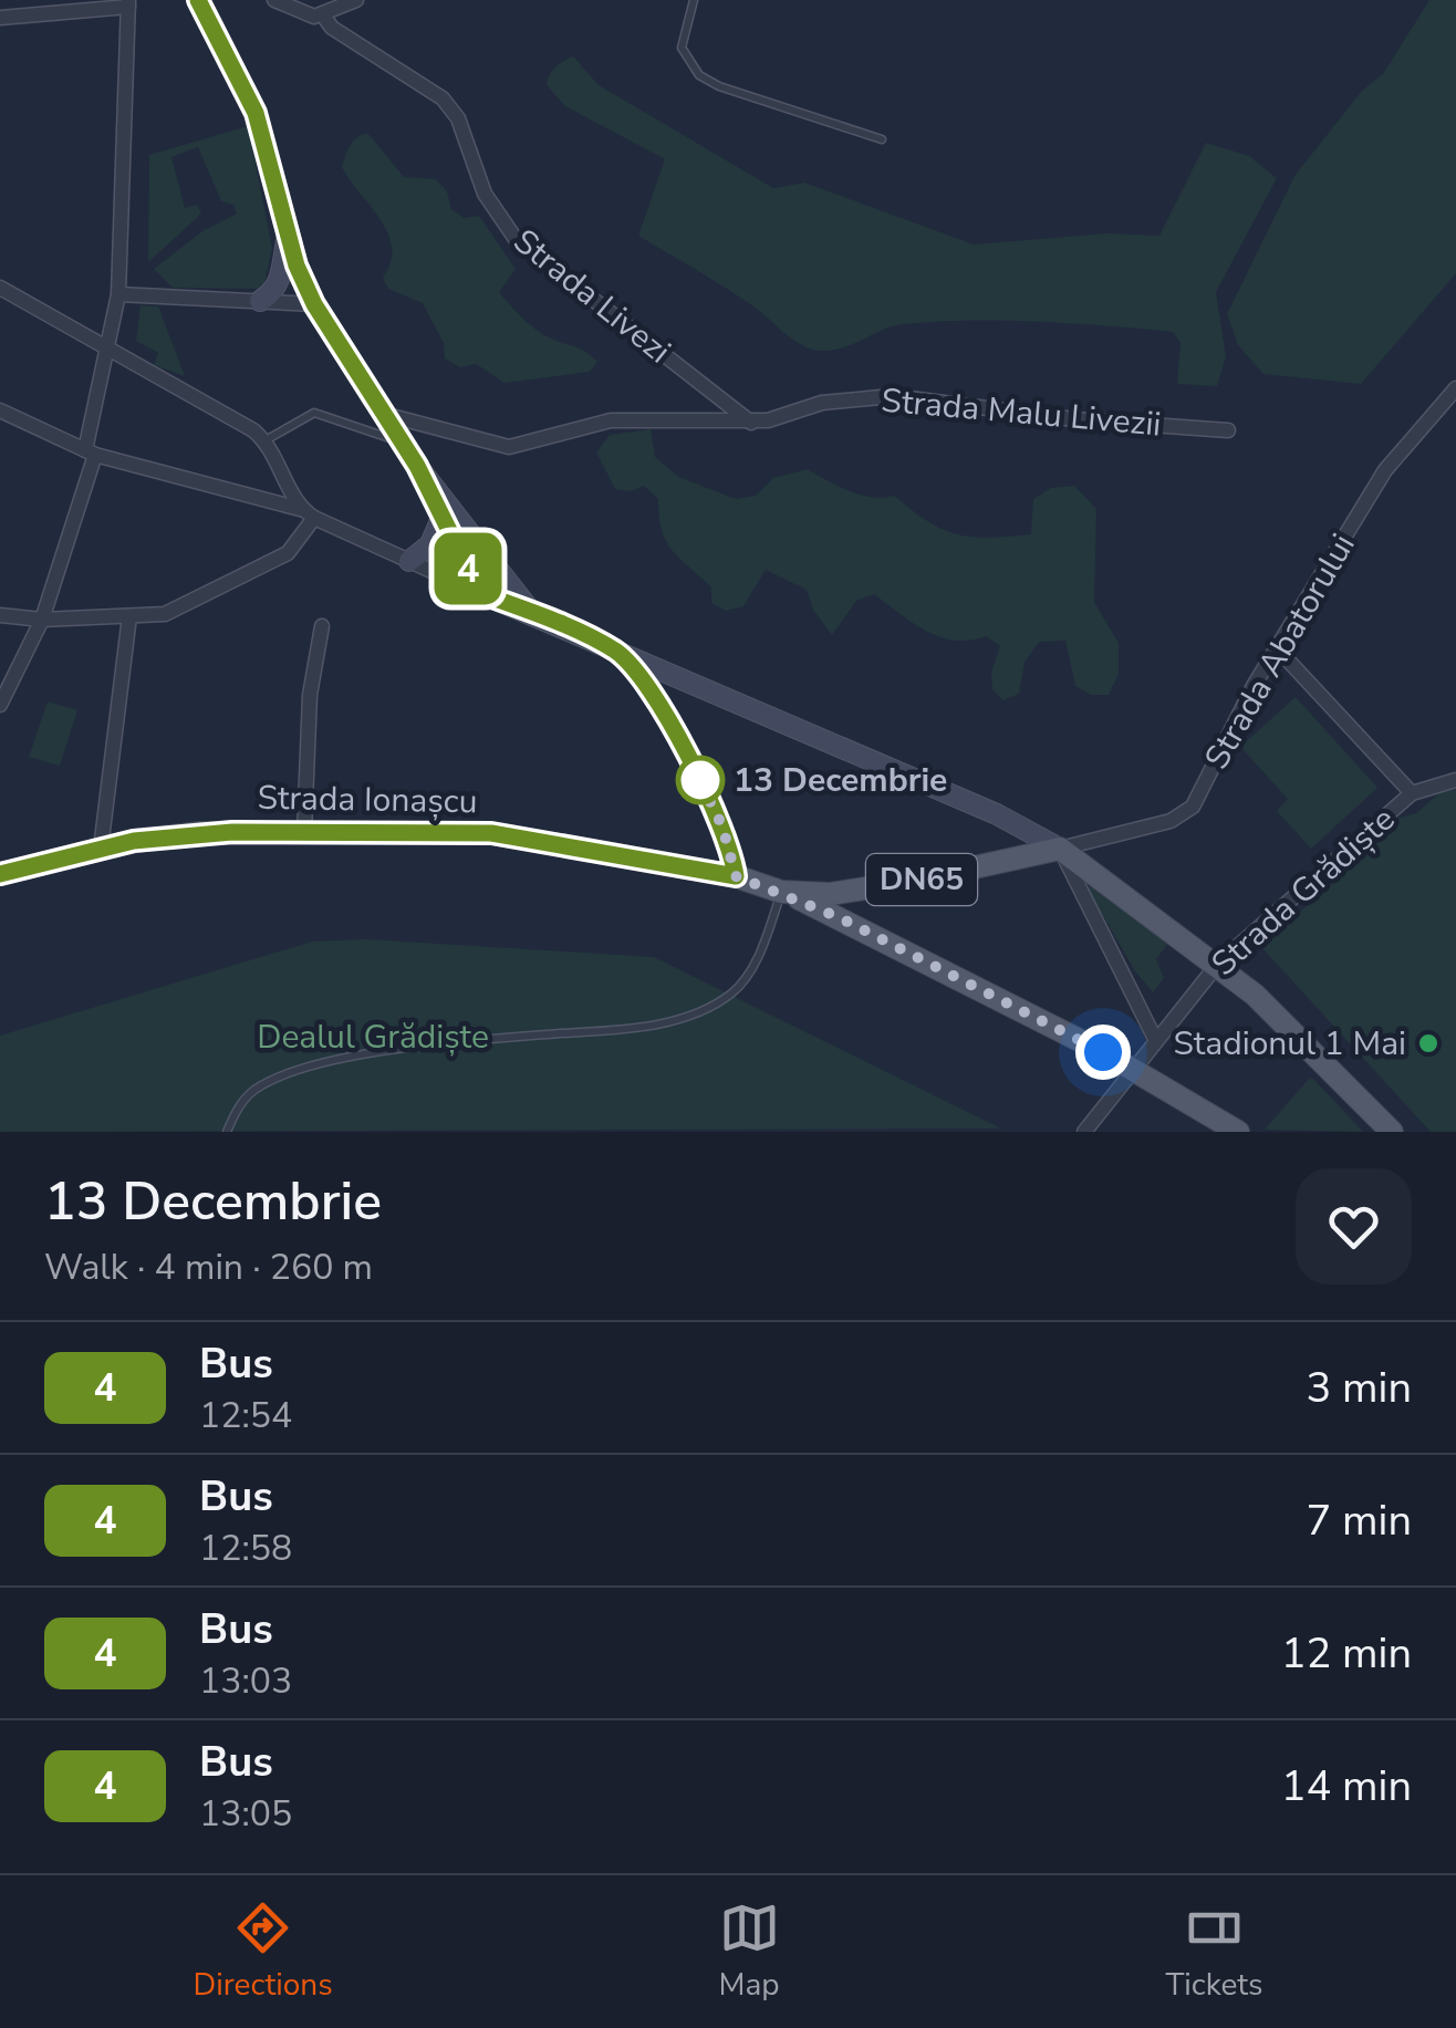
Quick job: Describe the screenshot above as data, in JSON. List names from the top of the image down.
{
  "streets": {
    "main road": ["Strada Ionașcu", "DN65"],
    "street": [
      "Strada Livezi",
      "Strada Malu Livezii",
      "Strada Abatorului",
      "Strada Grădiște"
    ]
  },
  "crossings": [
    ["Strada Livezi", "Strada Malu Livezii"],
    ["Strada Abatorului", "Strada Ionașcu"]
  ],
  "parks": ["Dealul Grădiște"],
  "places": ["13 Decembrie", "Stadionul 1 Mai"],
  "lines": ["bus line 4"],
  "page": {
    "on_map": "4",
    "heading": ["13 Decembrie", "Walk · 4 min · 260 m"],
    "list": [
      {
        "mark": "4",
        "name": "Bus",
        "note": "12:54",
        "value": "3 min"
      },
      {
        "mark": "4",
        "name": "Bus",
        "note": "12:58",
        "value": "7 min"
      },
      {
        "mark": "4",
        "name": "Bus",
        "note": "13:03",
        "value": "12 min"
      },
      {
        "mark": "4",
        "name": "Bus",
        "note": "13:05",
        "value": "14 min"
      }
    ],
    "tabs": ["Directions", "Map", "Tickets"]
  }
}
